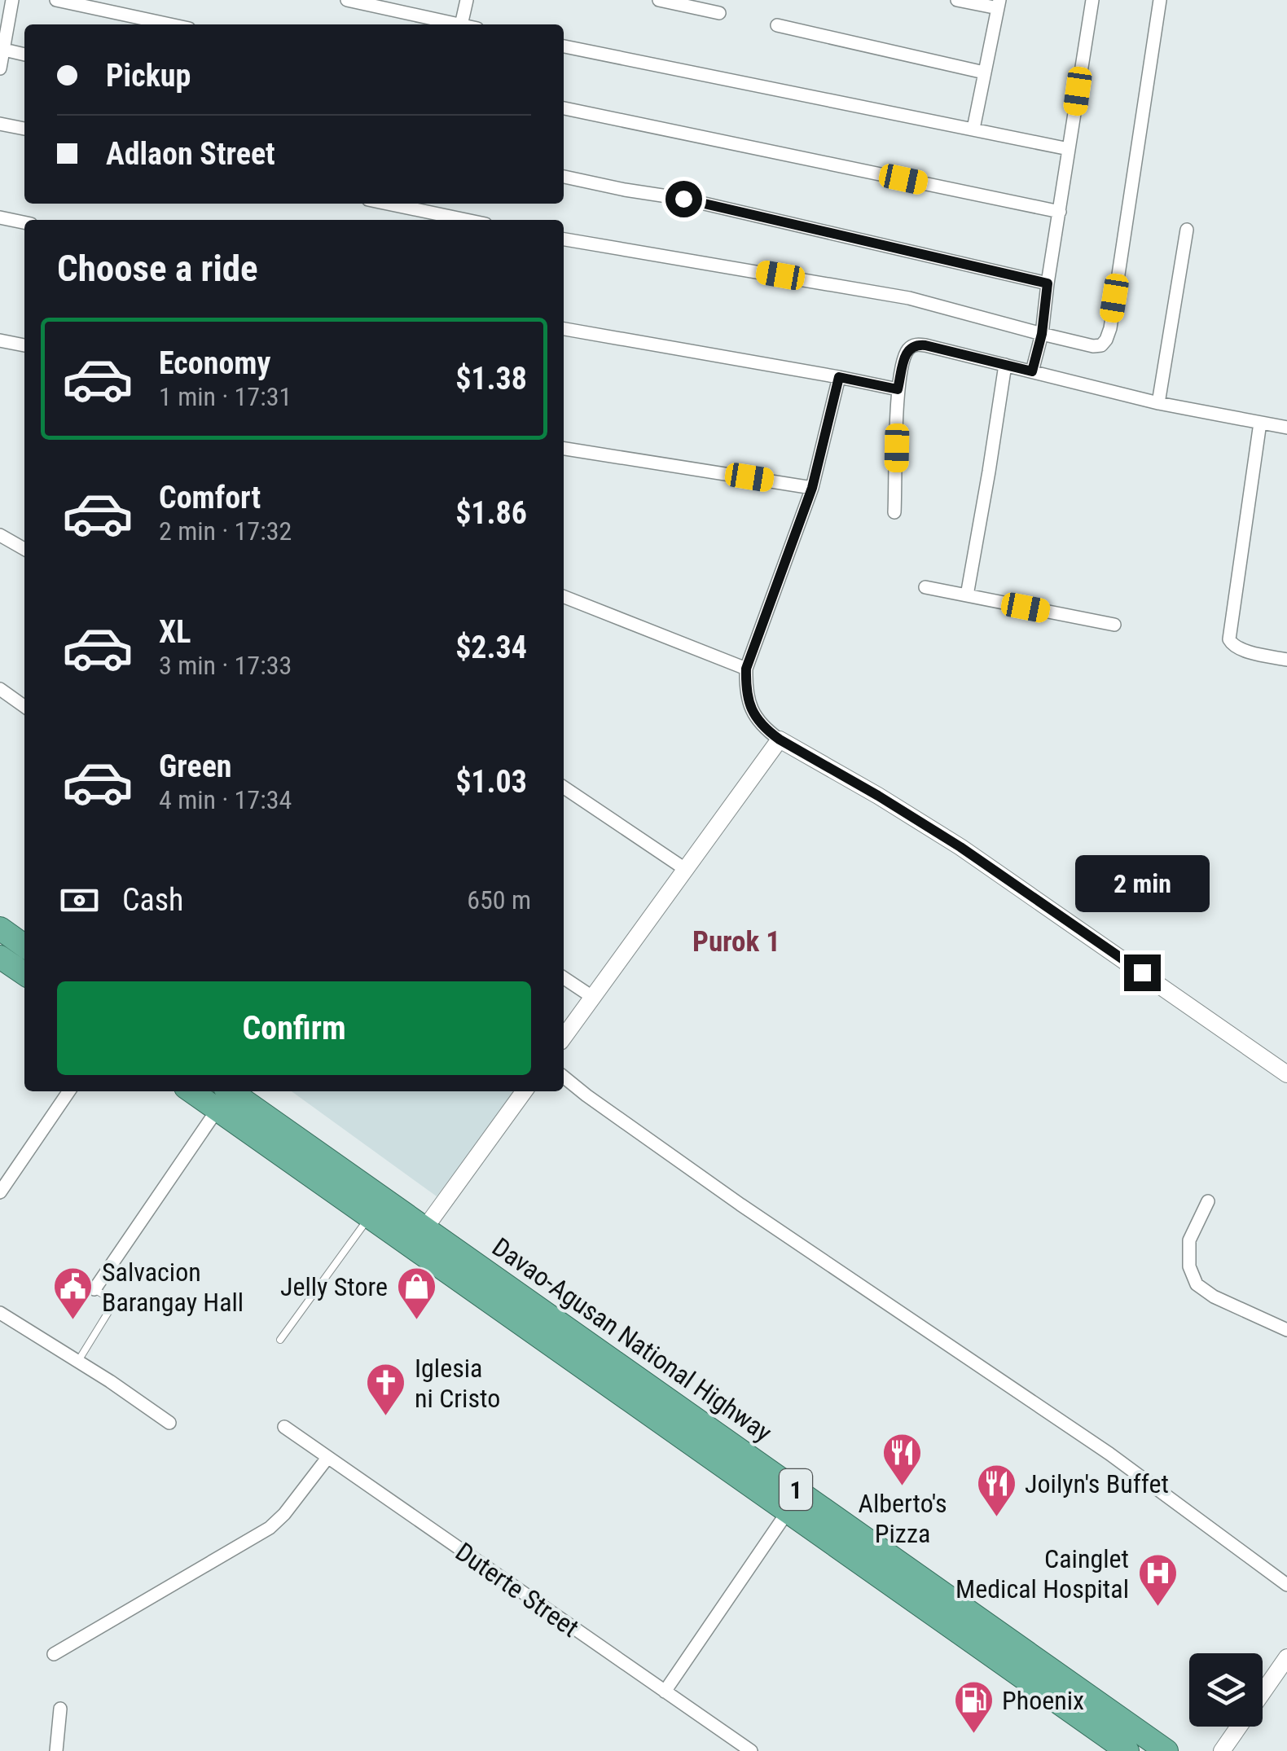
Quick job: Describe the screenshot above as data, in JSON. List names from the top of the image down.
{
  "streets": {
    "highway": ["Davao-Agusan National Highway", "1"],
    "street": ["Duterte Street"]
  },
  "districts": ["Purok 1"],
  "places": {
    "public building": ["Salvacion Barangay Hall"],
    "shop": ["Jelly Store"],
    "church": ["Iglesia ni Cristo"],
    "restaurant": ["Alberto's Pizza", "Joilyn's Buffet"],
    "hospital": ["Cainglet Medical Hospital"],
    "fuel station": ["Phoenix"]
  },
  "page": {
    "banner": ["Pickup", "Adlaon Street"],
    "heading": "Choose a ride",
    "list": [
      {
        "name": "Economy",
        "note": "1 min · 17:31",
        "value": "$1.38"
      },
      {
        "name": "Comfort",
        "note": "2 min · 17:32",
        "value": "$1.86"
      },
      {
        "name": "XL",
        "note": "3 min · 17:33",
        "value": "$2.34"
      },
      {
        "name": "Green",
        "note": "4 min · 17:34",
        "value": "$1.03"
      }
    ],
    "bubble": "2 min",
    "pay": ["Cash", "650 m"],
    "buttons": "Confirm"
  }
}
